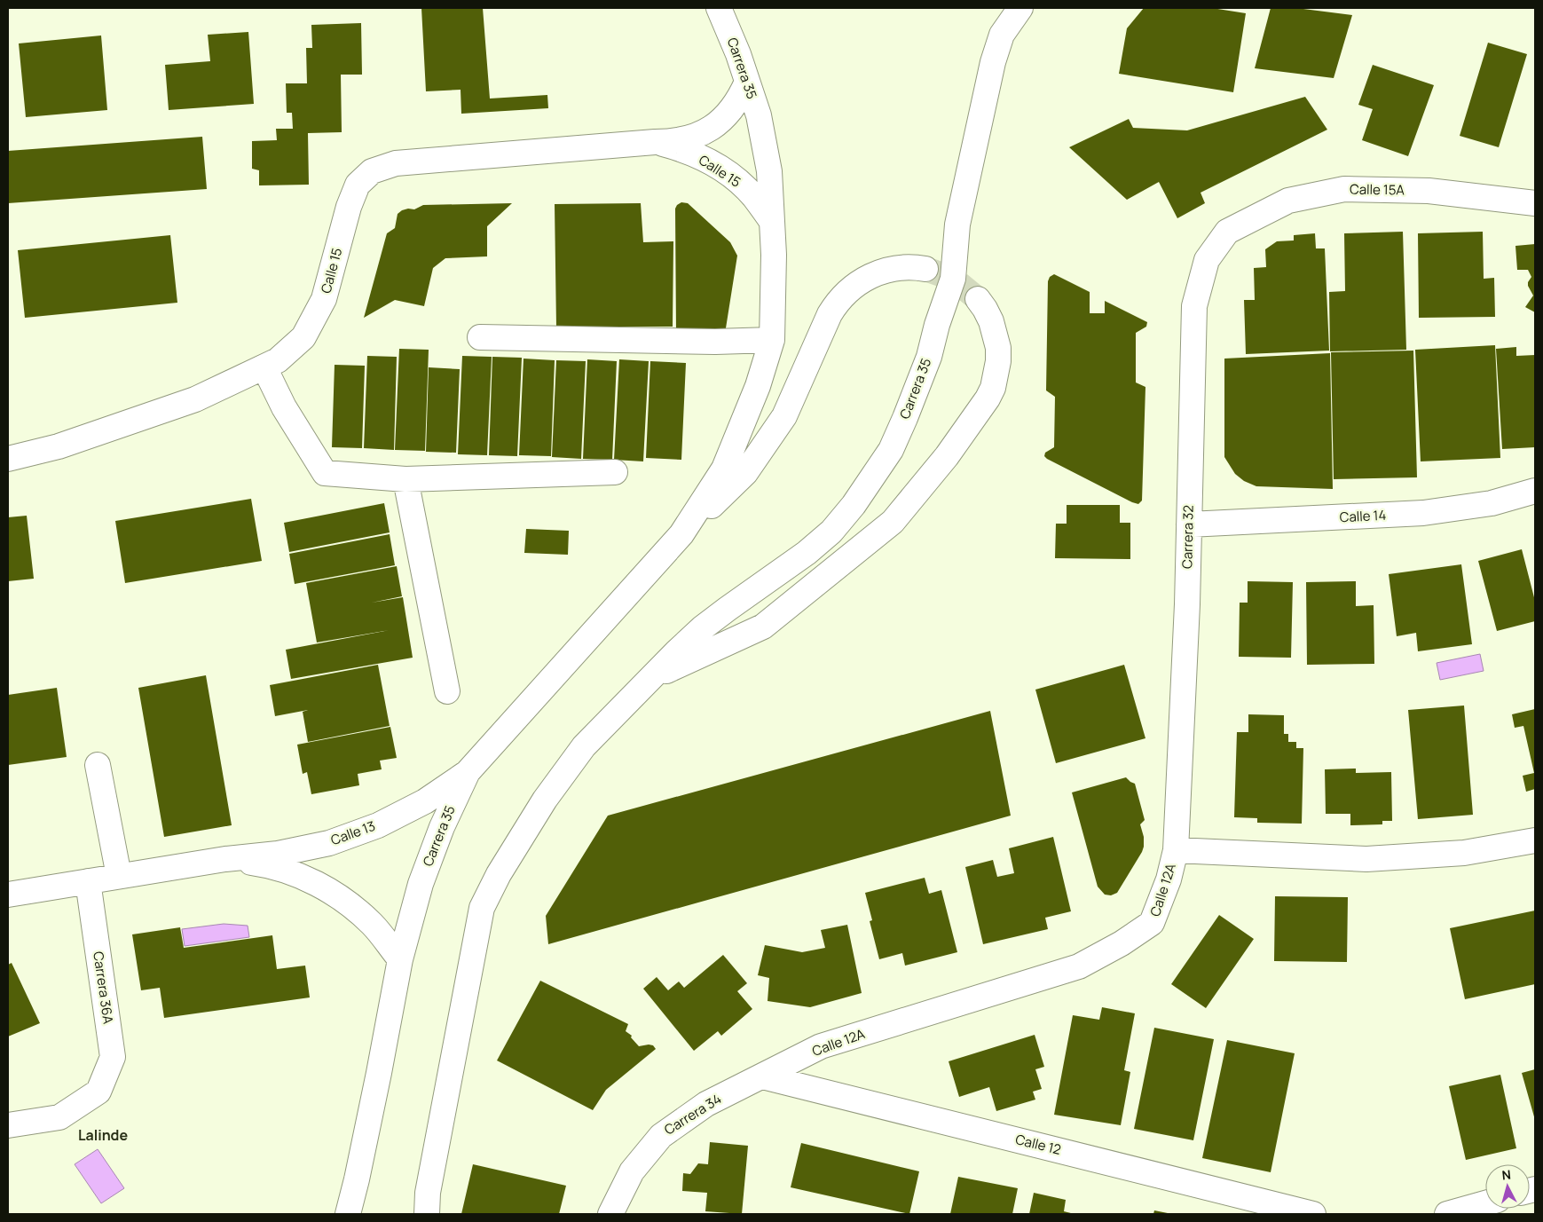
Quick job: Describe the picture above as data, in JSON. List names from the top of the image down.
{
  "streets": {
    "street": [
      "Carrera 35",
      "Calle 15",
      "Calle 15A",
      "Calle 14",
      "Carrera 32",
      "Calle 13",
      "Calle 12A",
      "Carrera 36A",
      "Carrera 34",
      "Calle 12"
    ]
  },
  "crossings": [
    ["Carrera 35", "Calle 15"],
    ["Carrera 35", "Calle 13"],
    ["Calle 15A", "Carrera 32"],
    ["Calle 14", "Carrera 32"],
    ["Carrera 32", "Calle 12A"],
    ["Calle 13", "Carrera 36A"],
    ["Calle 12A", "Carrera 34"],
    ["Calle 12A", "Calle 12"],
    ["Carrera 34", "Calle 12"]
  ],
  "districts": ["Lalinde"],
  "north": "top"
}
